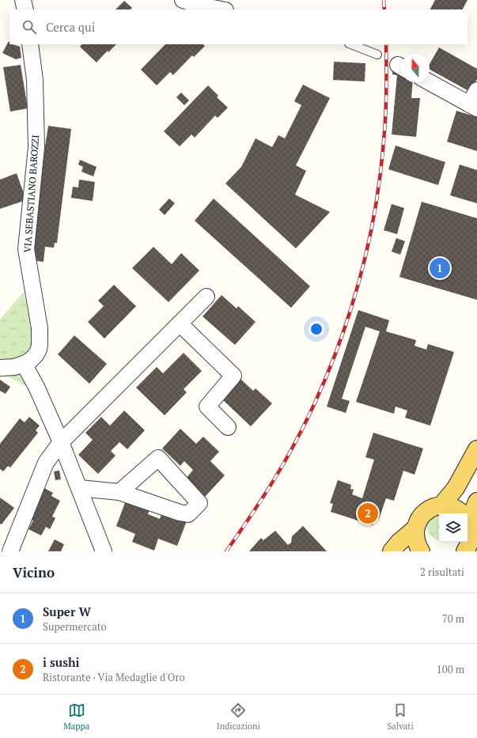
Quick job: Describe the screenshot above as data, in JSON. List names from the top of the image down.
{
  "streets": {
    "street": ["VIA SEBASTIANO BAROZZI"]
  },
  "north": "top",
  "page": {
    "search": "Cerca qui",
    "pins": ["1", "2"],
    "heading": ["Vicino", "2 risultati"],
    "list": [
      {
        "mark": "1",
        "name": "Super W",
        "note": "Supermercato",
        "value": "70 m"
      },
      {
        "mark": "2",
        "name": "i sushi",
        "note": "Ristorante · Via Medaglie d'Oro",
        "value": "100 m"
      }
    ],
    "nav": ["Mappa", "Indicazioni", "Salvati"]
  }
}
